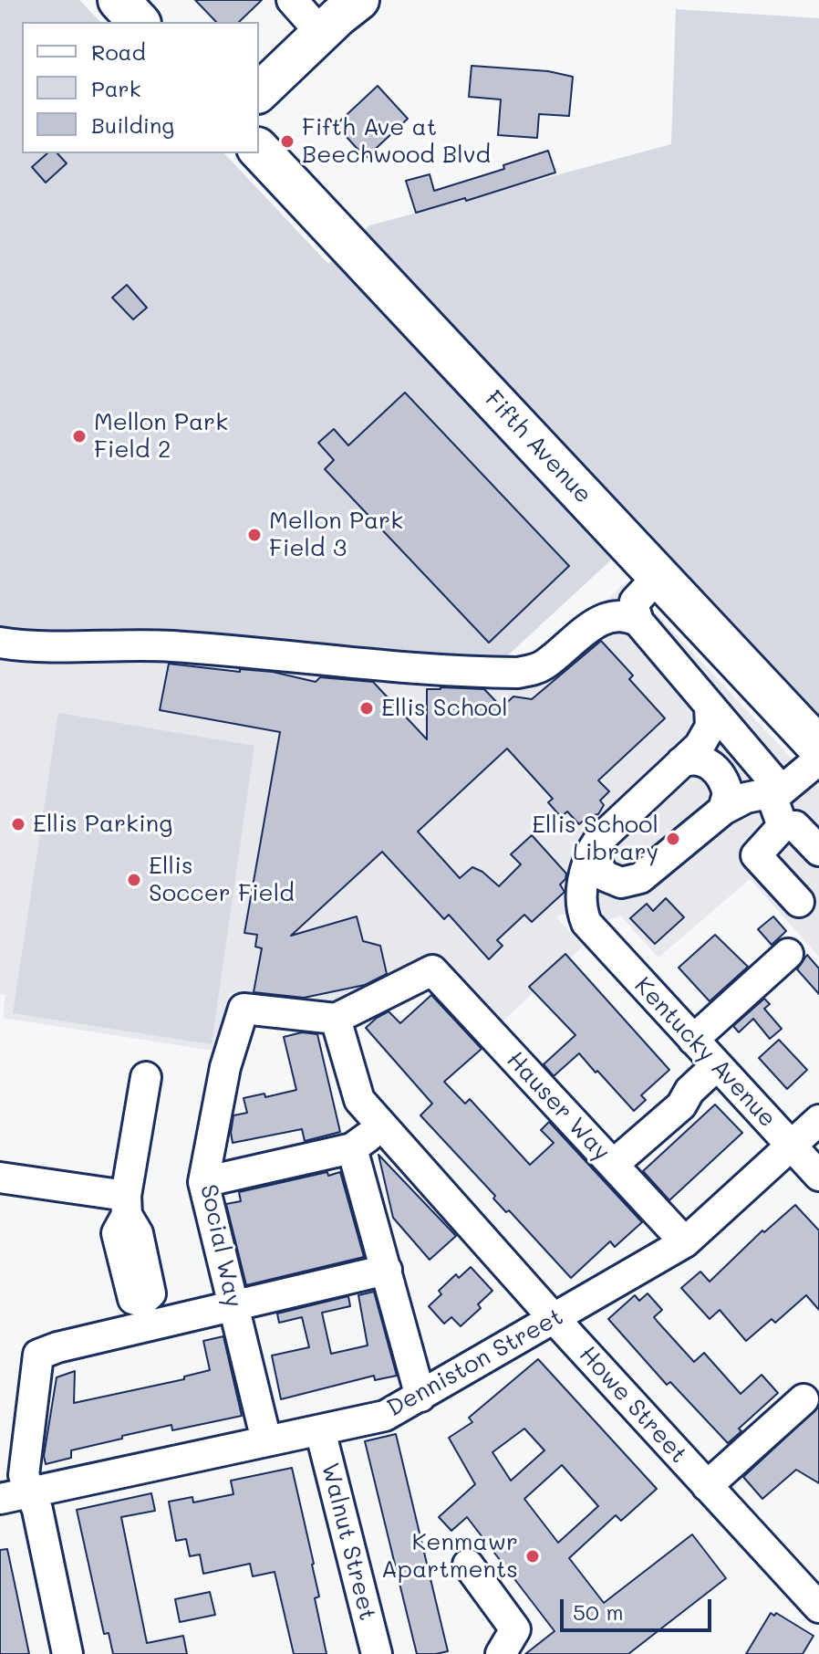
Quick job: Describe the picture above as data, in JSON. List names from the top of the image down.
{
  "streets": {
    "highway": ["Fifth Avenue"],
    "street": [
      "Kentucky Avenue",
      "Hauser Way",
      "Social Way",
      "Denniston Street",
      "Howe Street",
      "Walnut Street"
    ]
  },
  "crossings": [
    ["Kentucky Avenue", "Denniston Street"],
    ["Hauser Way", "Social Way"],
    ["Hauser Way", "Denniston Street"],
    ["Hauser Way", "Howe Street"],
    ["Social Way", "Denniston Street"],
    ["Social Way", "Howe Street"],
    ["Denniston Street", "Howe Street"],
    ["Denniston Street", "Walnut Street"]
  ],
  "places": [
    "Fifth Ave at Beechwood Blvd",
    "Mellon Park Field 2",
    "Mellon Park Field 3",
    "Ellis School",
    "Ellis Parking",
    "Ellis School Library",
    "Ellis Soccer Field",
    "Kenmawr Apartments"
  ],
  "legend": ["Road", "Park", "Building"],
  "scale_bar": "50 m"
}
